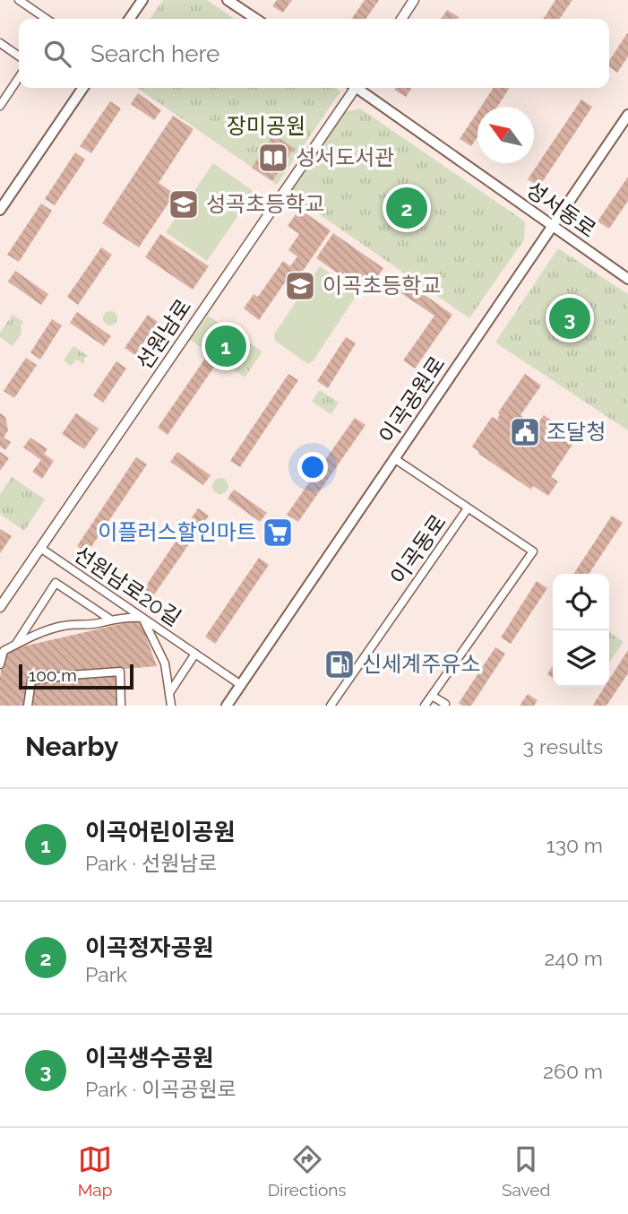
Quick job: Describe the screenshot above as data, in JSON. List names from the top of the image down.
{
  "streets": {
    "main road": ["성서동로", "이곡공원로"],
    "street": ["선원남로", "이곡동로", "선원남로20길"]
  },
  "crossings": [
    ["성서동로", "이곡공원로"],
    ["선원남로", "선원남로20길"],
    ["이곡공원로", "선원남로20길"]
  ],
  "parks": ["장미공원"],
  "places": {
    "library": ["성서도서관"],
    "school or university": ["성곡초등학교", "이곡초등학교"],
    "public building": ["조달청"],
    "supermarket": ["이플러스할인마트"],
    "fuel station": ["신세계주유소"]
  },
  "scale_bar": "100 m",
  "north": "top left",
  "page": {
    "search": "Search here",
    "pins": ["2", "3", "1"],
    "scale": "100 m",
    "heading": ["Nearby", "3 results"],
    "list": [
      {
        "mark": "1",
        "name": "이곡어린이공원",
        "note": "Park · 선원남로",
        "value": "130 m"
      },
      {
        "mark": "2",
        "name": "이곡정자공원",
        "note": "Park",
        "value": "240 m"
      },
      {
        "mark": "3",
        "name": "이곡생수공원",
        "note": "Park · 이곡공원로",
        "value": "260 m"
      }
    ],
    "nav": ["Map", "Directions", "Saved"]
  }
}
